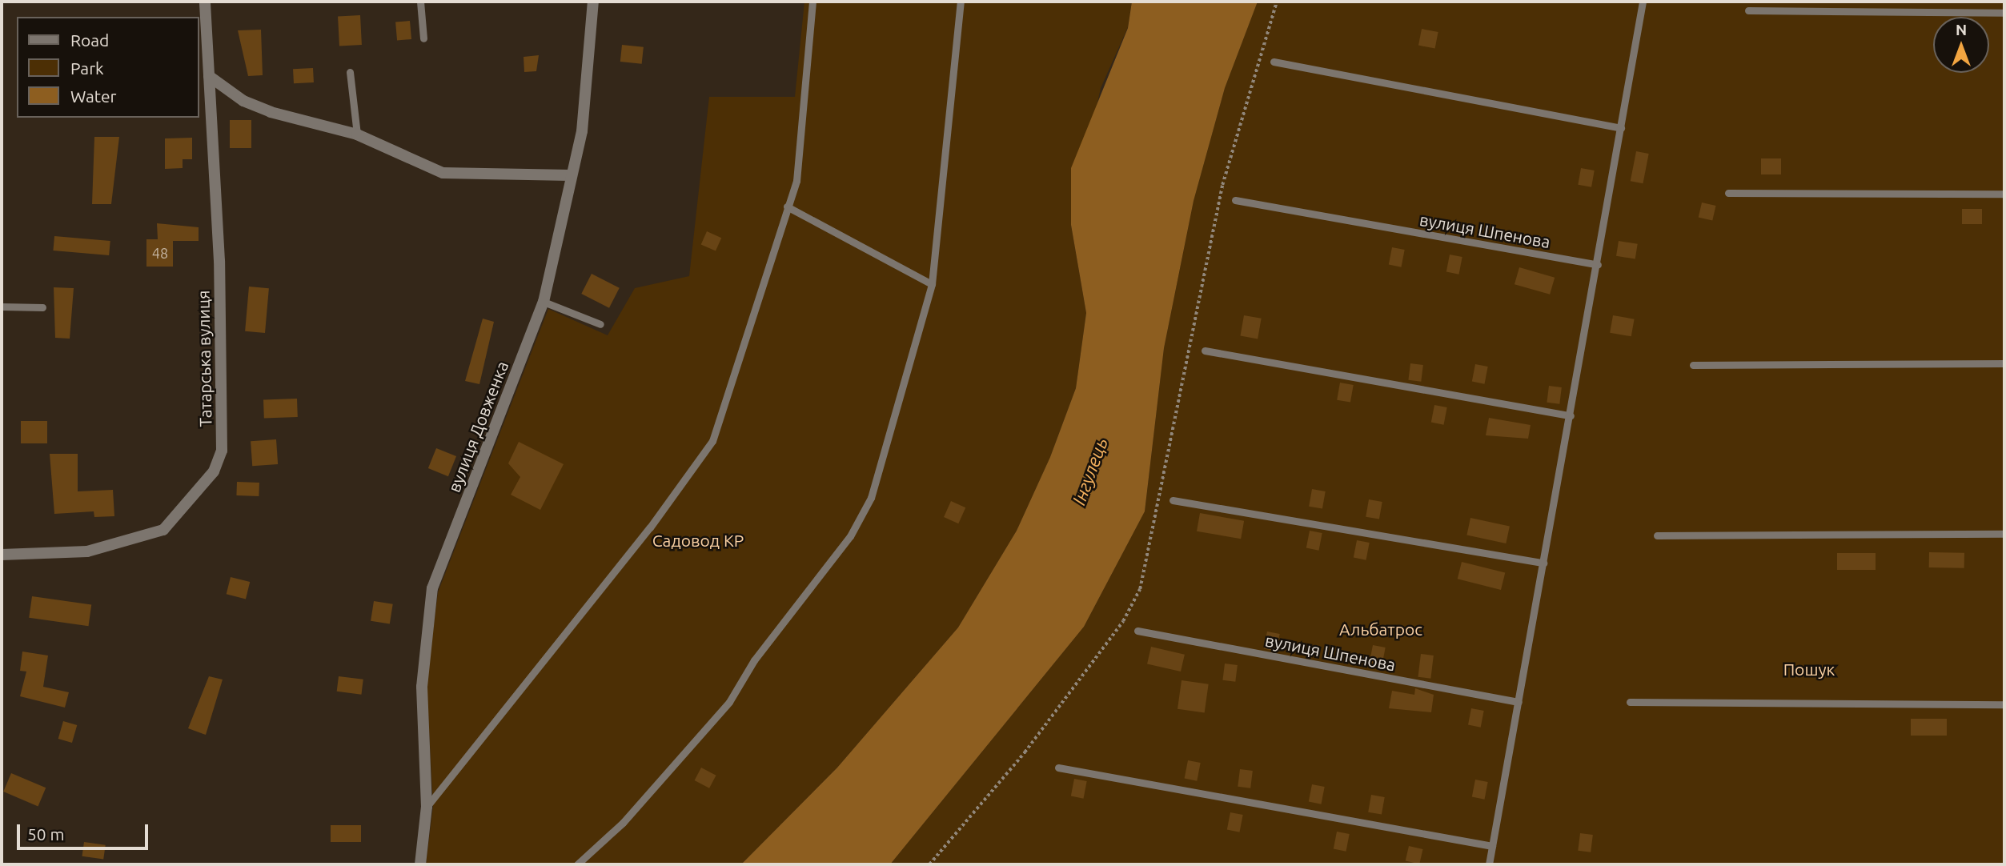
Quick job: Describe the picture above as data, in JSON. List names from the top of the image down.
{
  "streets": {
    "street": ["Татарська вулиця", "вулиця Довженка"],
    "lane": ["вулиця Шпенова"]
  },
  "water": ["Інгулець"],
  "parks": ["Садовод КР", "Альбатрос", "Пошук"],
  "house_numbers": ["48"],
  "legend": ["Road", "Park", "Water"],
  "scale_bar": "50 m",
  "north": "top"
}
